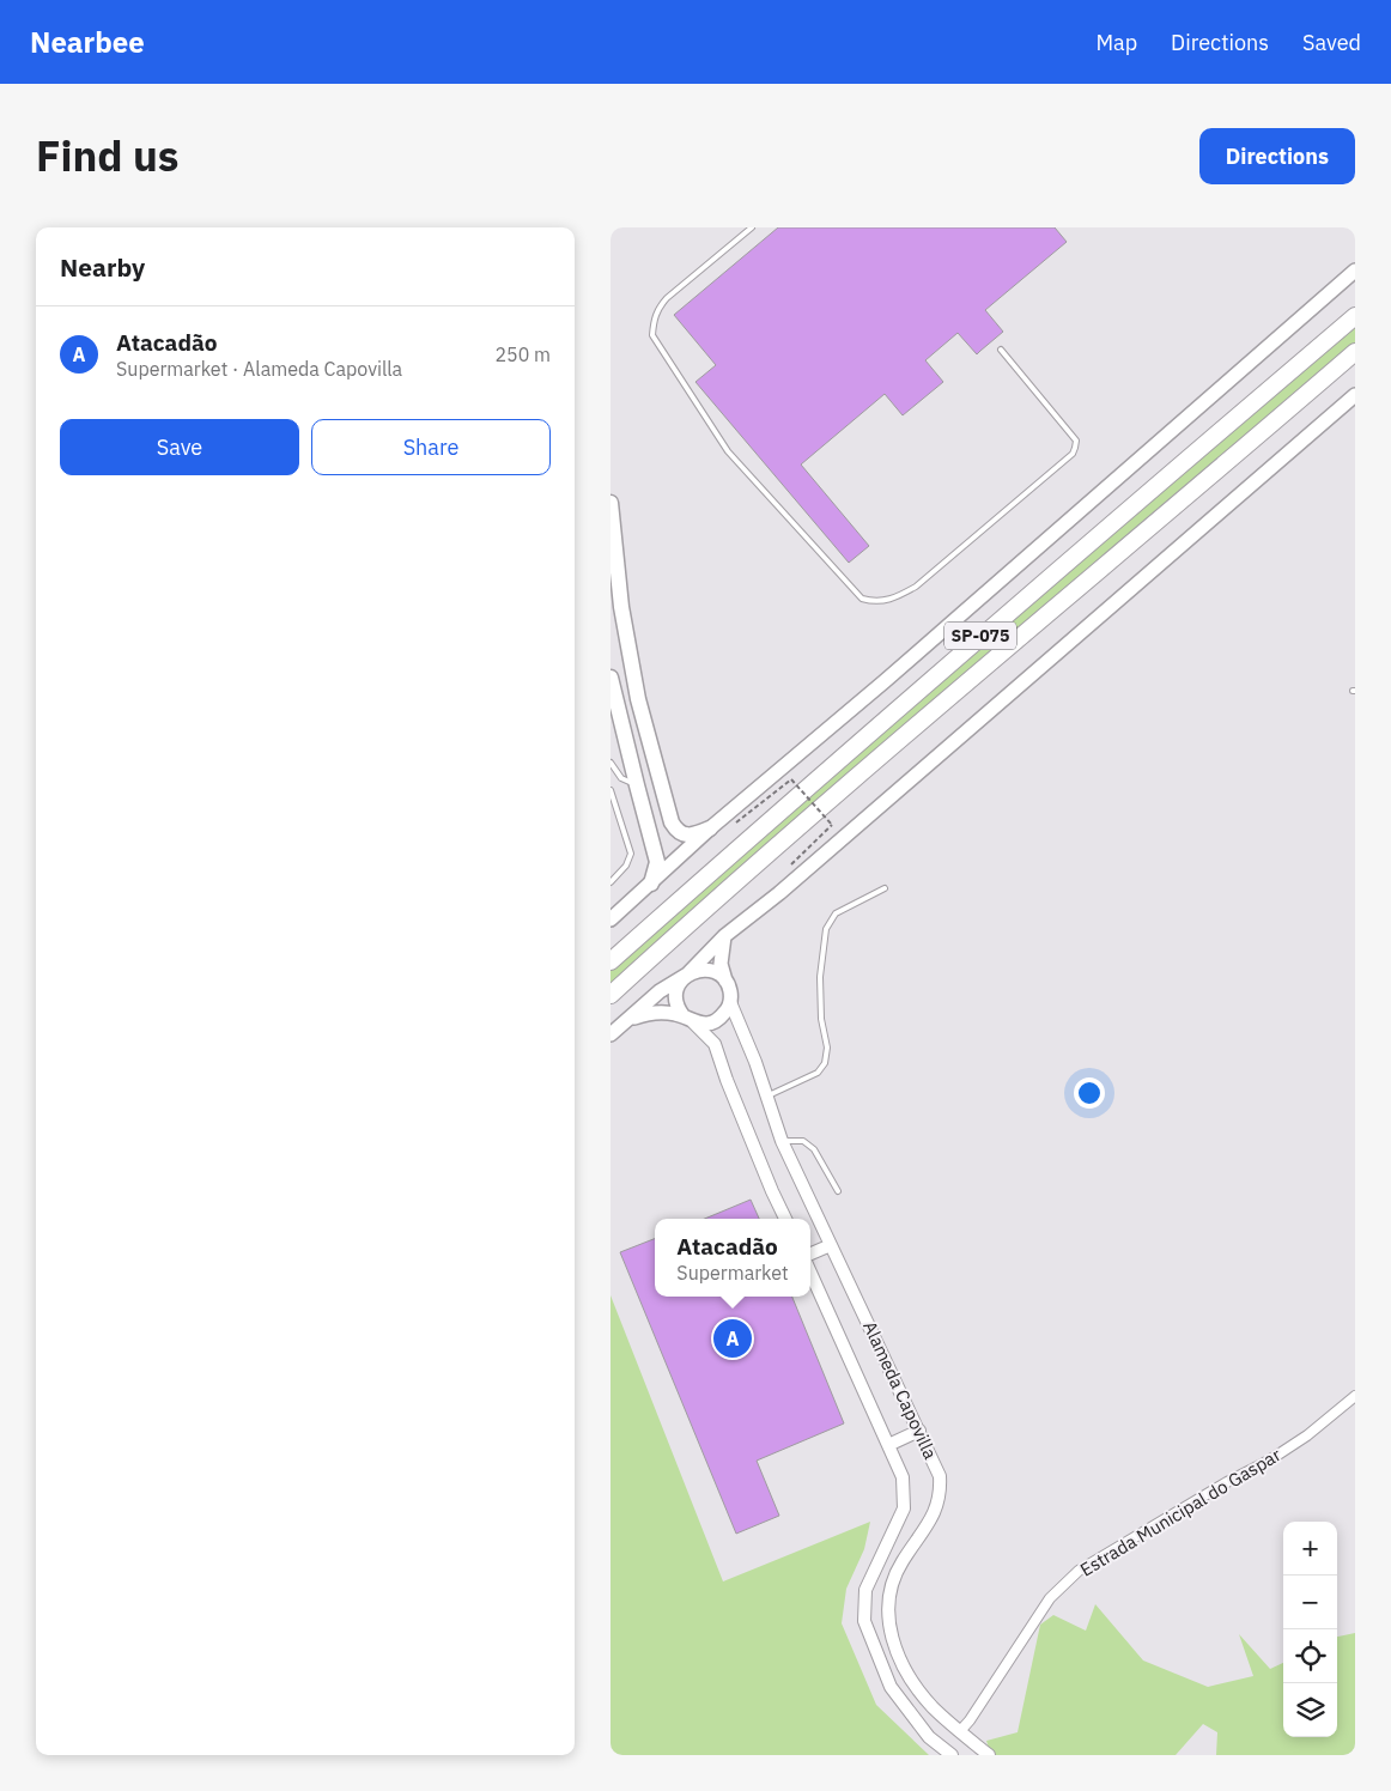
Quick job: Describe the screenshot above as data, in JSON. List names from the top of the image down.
{
  "streets": {
    "highway": ["SP-075"],
    "street": ["Alameda Capovilla", "Estrada Municipal do Gaspar"]
  },
  "crossings": [
    ["Alameda Capovilla", "Estrada Municipal do Gaspar"]
  ],
  "page": {
    "header": "Nearbee",
    "nav": ["Map", "Directions", "Saved"],
    "title": "Find us",
    "buttons": [
      "Directions",
      ["Save", "Share"]
    ],
    "heading": "Nearby",
    "list": [
      {
        "mark": "A",
        "name": "Atacadão",
        "note": "Supermarket · Alameda Capovilla",
        "value": "250 m"
      }
    ],
    "popup": ["Atacadão", "Supermarket"],
    "pins": "A",
    "map_buttons": ["+", "−"]
  }
}
